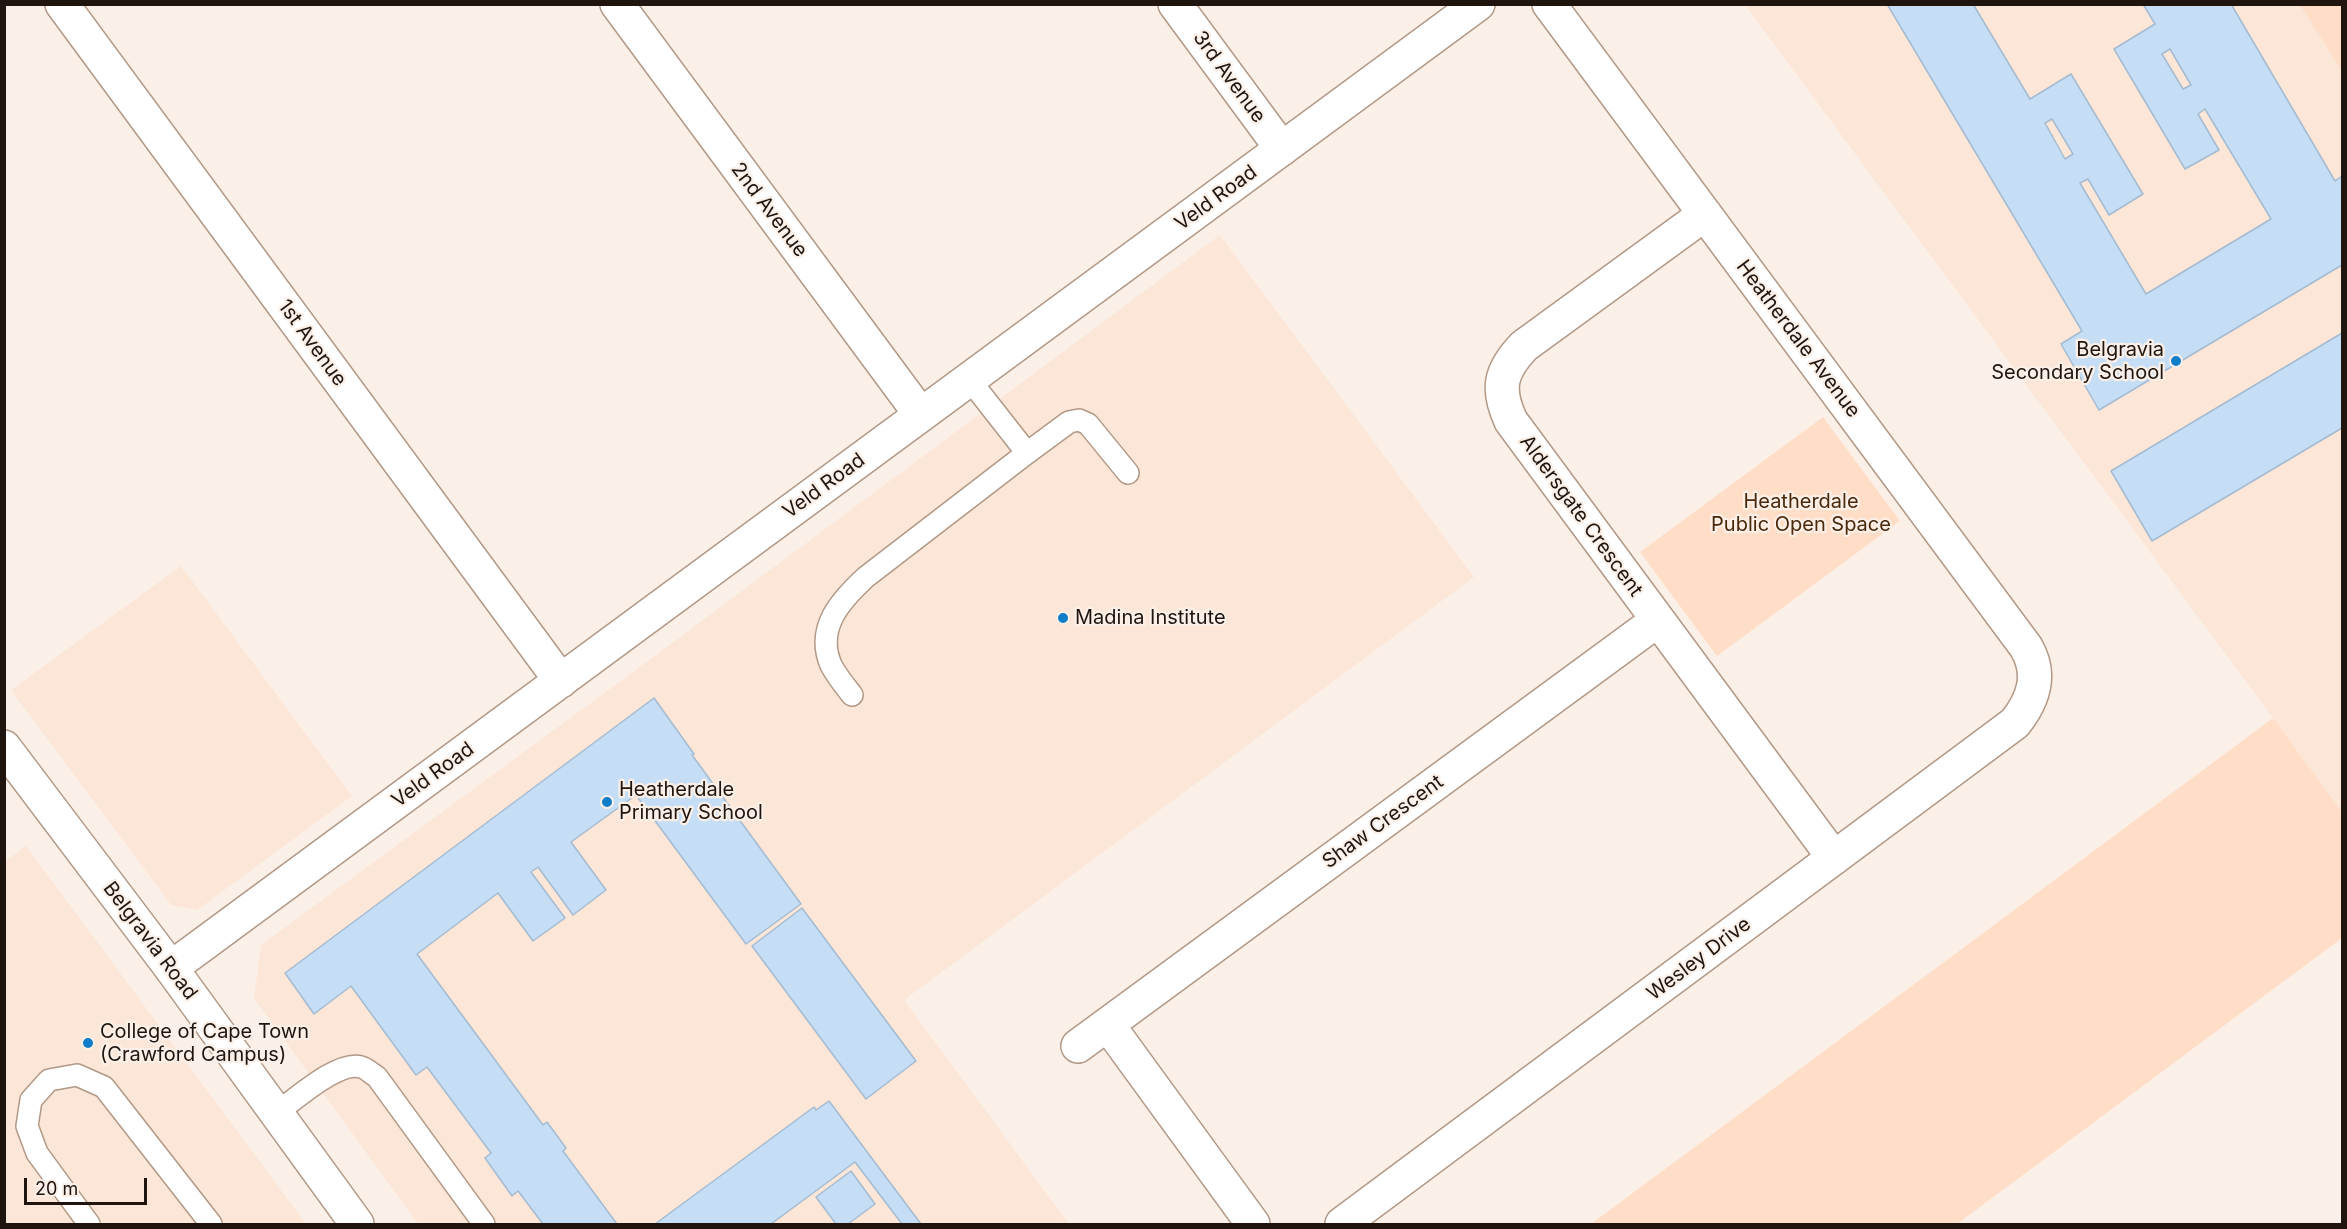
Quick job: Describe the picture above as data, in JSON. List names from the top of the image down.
{
  "streets": {
    "street": [
      "3rd Avenue",
      "Veld Road",
      "2nd Avenue",
      "Heatherdale Avenue",
      "1st Avenue",
      "Aldersgate Crescent",
      "Shaw Crescent",
      "Belgravia Road",
      "Wesley Drive"
    ]
  },
  "crossings": [
    ["3rd Avenue", "Veld Road"],
    ["Veld Road", "2nd Avenue"],
    ["Veld Road", "1st Avenue"],
    ["Veld Road", "Belgravia Road"],
    ["Heatherdale Avenue", "Aldersgate Crescent"],
    ["Heatherdale Avenue", "Wesley Drive"],
    ["Aldersgate Crescent", "Shaw Crescent"],
    ["Aldersgate Crescent", "Wesley Drive"]
  ],
  "parks": ["Heatherdale Public Open Space"],
  "places": [
    "Belgravia Secondary School",
    "Madina Institute",
    "Heatherdale Primary School",
    "College of Cape Town (Crawford Campus)"
  ],
  "scale_bar": "20 m"
}
